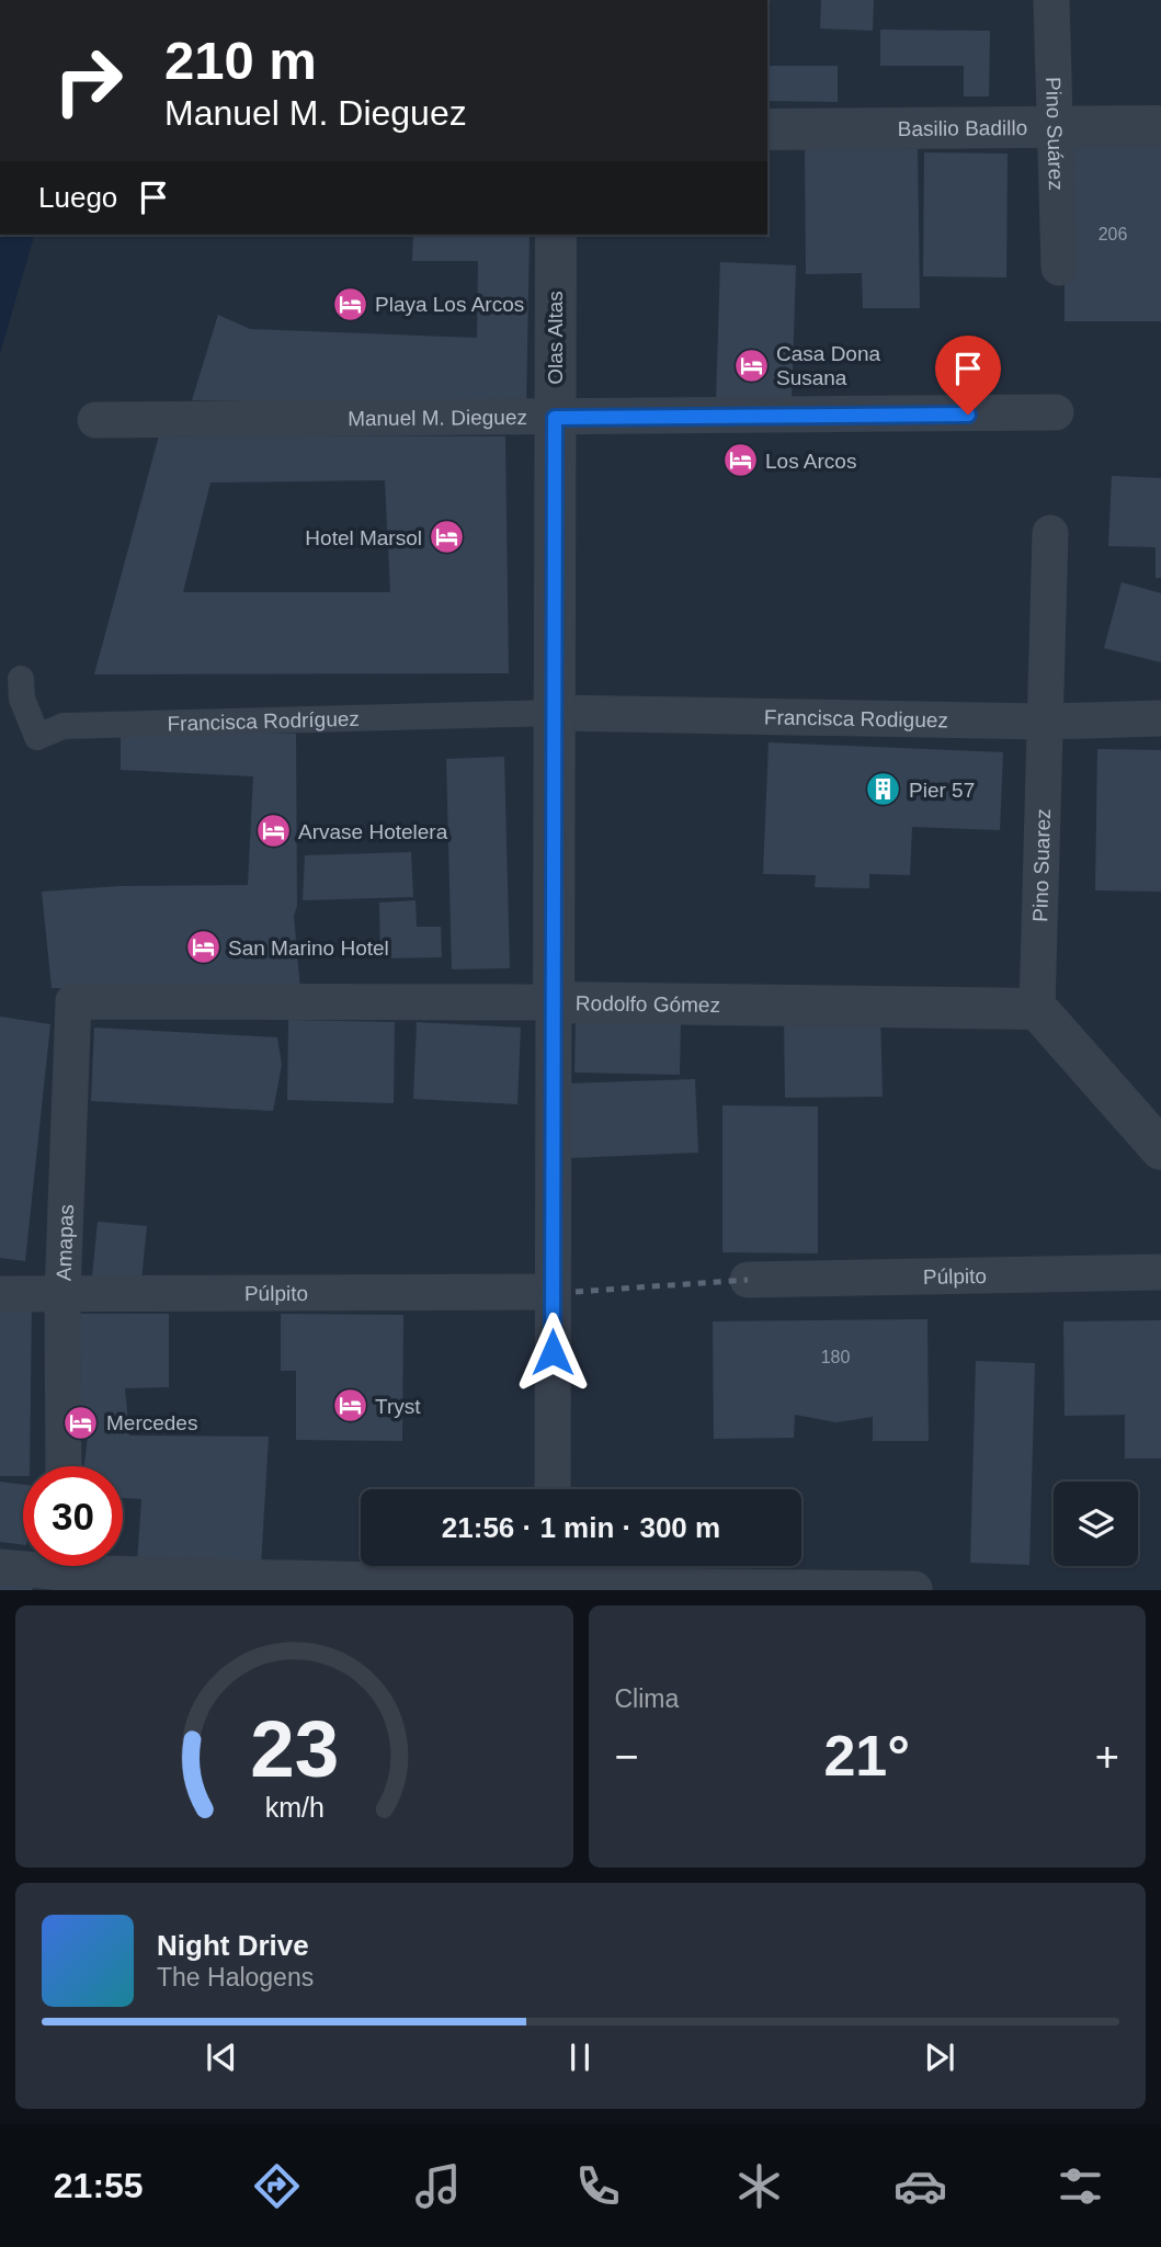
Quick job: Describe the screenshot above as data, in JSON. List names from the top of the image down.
{
  "streets": {
    "street": [
      "Basilio Badillo",
      "Pino Suárez",
      "Olas Altas",
      "Manuel M. Dieguez",
      "Francisca Rodiguez",
      "Francisca Rodríguez",
      "Pino Suarez",
      "Rodolfo Gómez",
      "Amapas",
      "Púlpito"
    ]
  },
  "crossings": [
    ["Basilio Badillo", "Pino Suárez"],
    ["Olas Altas", "Manuel M. Dieguez"],
    ["Olas Altas", "Francisca Rodiguez"],
    ["Olas Altas", "Francisca Rodríguez"],
    ["Olas Altas", "Rodolfo Gómez"],
    ["Olas Altas", "Púlpito"],
    ["Francisca Rodiguez", "Francisca Rodríguez"],
    ["Francisca Rodiguez", "Pino Suarez"],
    ["Pino Suarez", "Rodolfo Gómez"],
    ["Rodolfo Gómez", "Amapas"],
    ["Amapas", "Púlpito"]
  ],
  "places": {
    "hotel": [
      "Playa Los Arcos",
      "Casa Dona Susana",
      "Los Arcos",
      "Hotel Marsol",
      "Arvase Hotelera",
      "San Marino Hotel",
      "Tryst",
      "Mercedes"
    ],
    "building": ["Pier 57"]
  },
  "house_numbers": ["206", "180"],
  "page": {
    "turn": ["210 m", "Manuel M. Dieguez"],
    "then": "Luego",
    "limit": "30",
    "trip": "21:56 · 1 min · 300 m",
    "tile": "Clima",
    "heat": ["−", "21°", "+"],
    "song": ["Night Drive", "The Halogens"],
    "tabs": "21:55",
    "gauge": ["23", "km/h"]
  }
}
